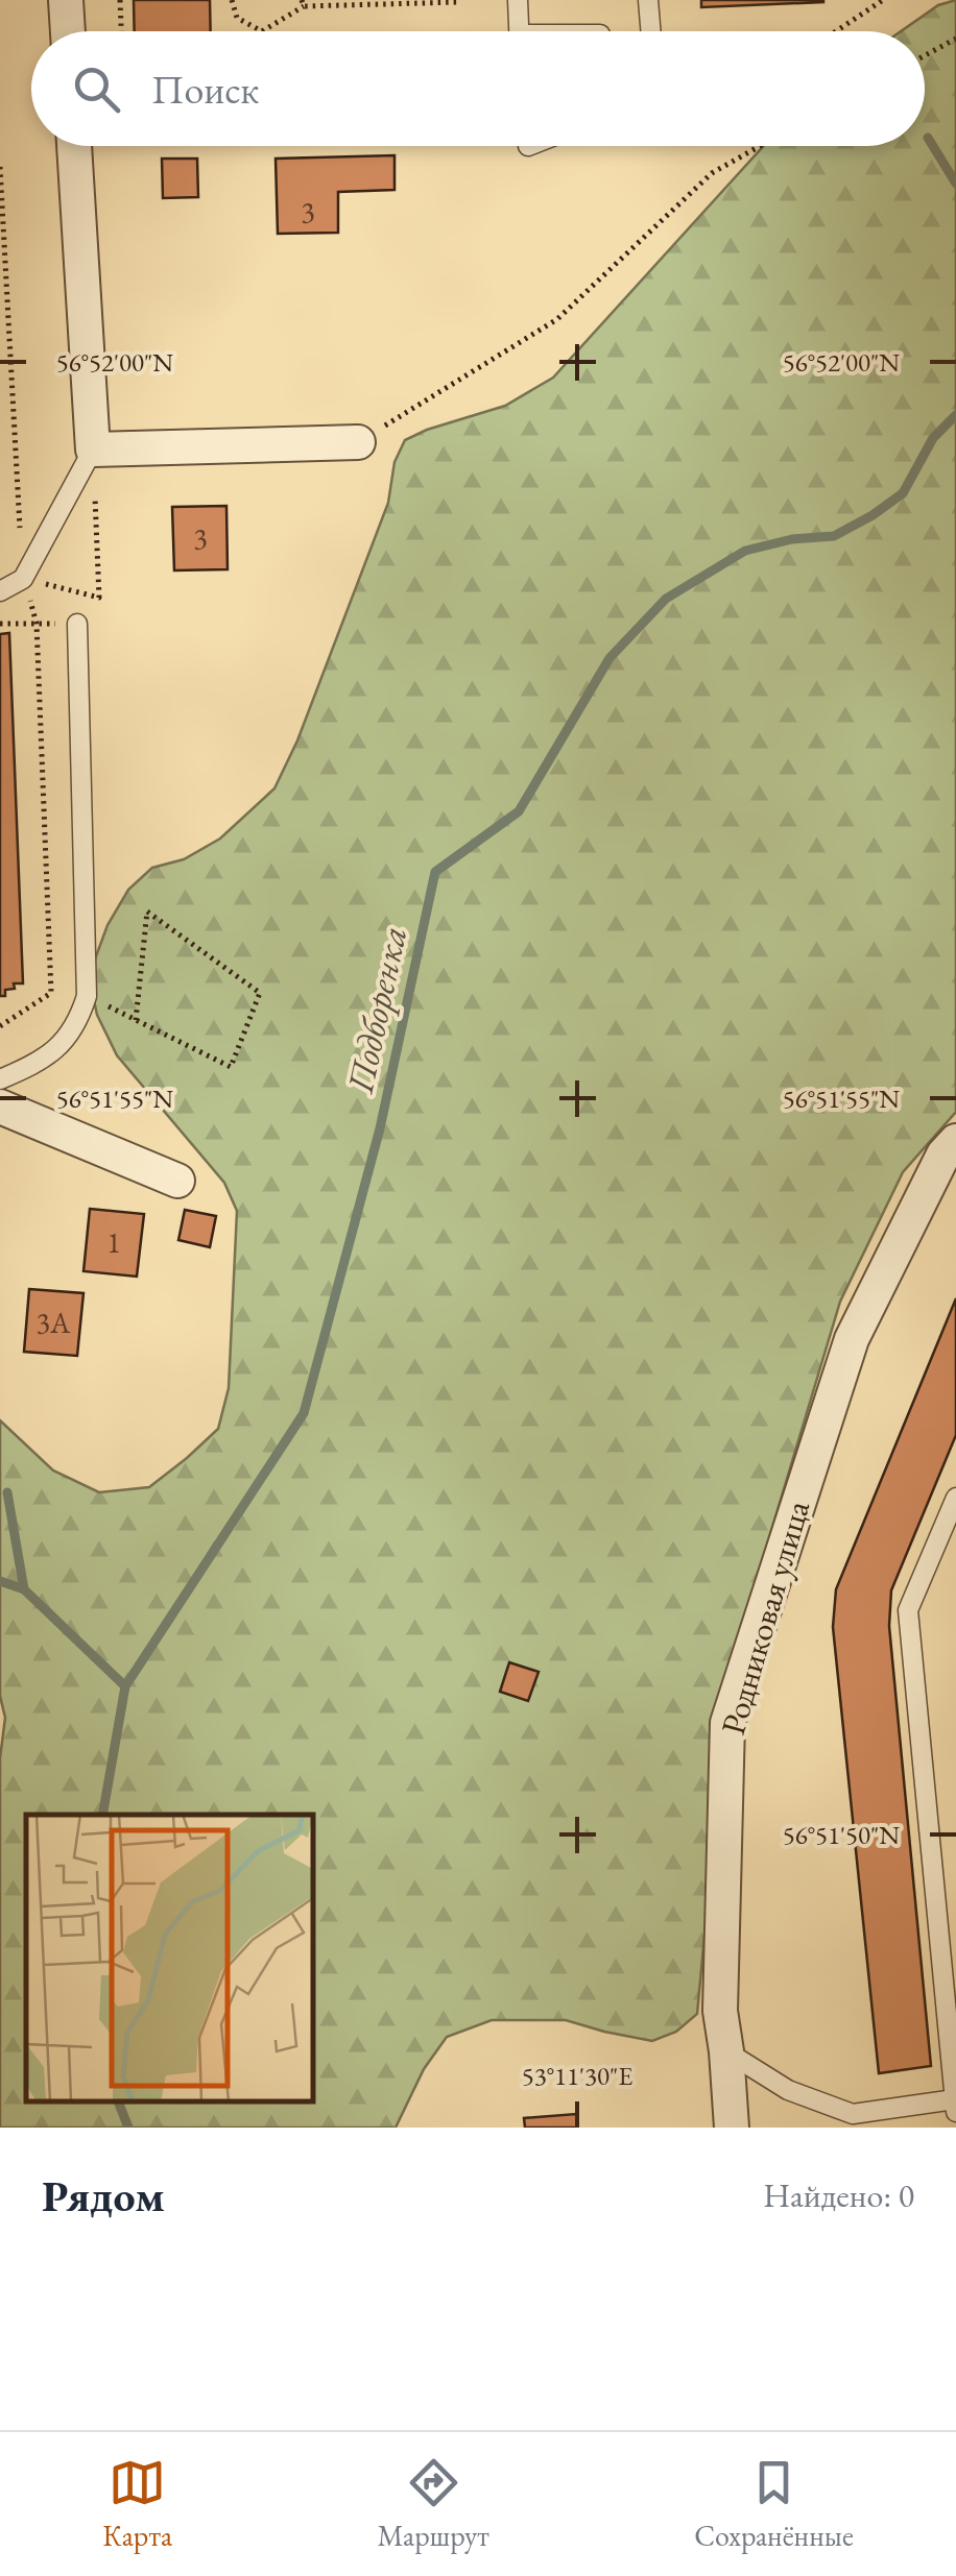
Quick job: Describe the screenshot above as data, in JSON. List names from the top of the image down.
{
  "streets": {
    "street": ["Родниковая улица"]
  },
  "water": ["Подборенка"],
  "house_numbers": [
    "3",
    "3",
    "1",
    "3А"
  ],
  "page": {
    "search": "Поиск",
    "heading": ["Рядом", "Найдено: 0"],
    "nav": ["Карта", "Маршрут", "Сохранённые"]
  },
  "coordinates": [
    "56°52'00\"N",
    "56°51'55\"N",
    "56°51'50\"N",
    "53°11'30\"E"
  ]
}
